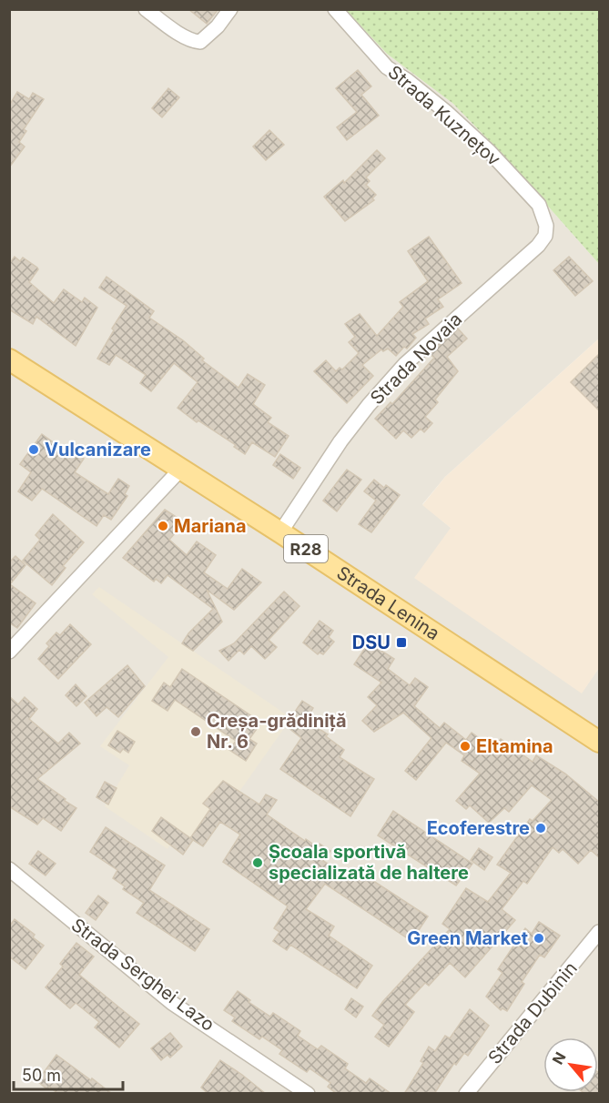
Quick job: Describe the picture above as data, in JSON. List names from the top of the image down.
{
  "streets": {
    "main road": ["R28", "Strada Lenina"],
    "street": [
      "Strada Kuznețov",
      "Strada Novaia",
      "Strada Serghei Lazo",
      "Strada Dubinin"
    ]
  },
  "crossings": [
    ["Strada Kuznețov", "Strada Novaia"],
    ["Strada Novaia", "Strada Lenina"]
  ],
  "places": {
    "other": [
      "Vulcanizare",
      "Mariana",
      "Creșa-grădiniță Nr. 6",
      "Eltamina",
      "Ecoferestre",
      "Școala sportivă specializată de haltere",
      "Green Market"
    ],
    "transit": ["DSU"]
  },
  "scale_bar": "50 m",
  "north": "top left"
}
